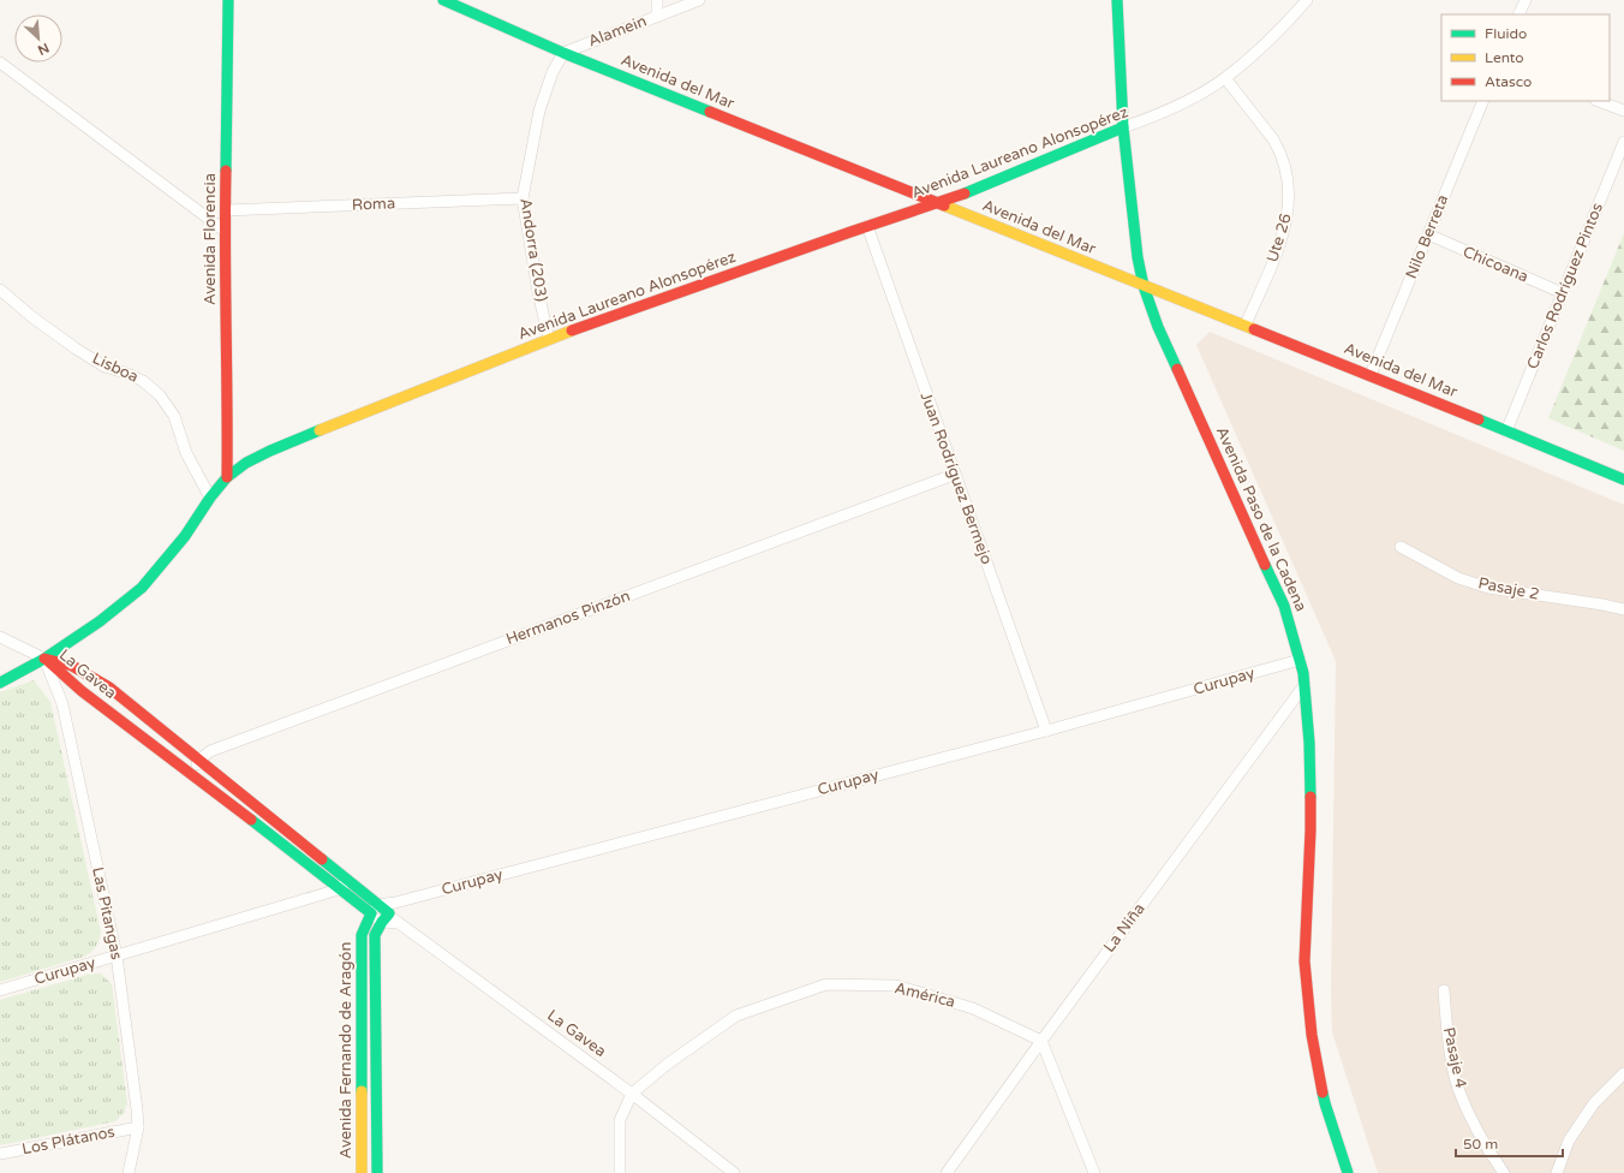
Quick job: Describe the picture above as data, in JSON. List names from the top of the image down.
{
  "streets": {
    "street": [
      "Alamein",
      "Avenida del Mar",
      "Avenida Laureano Alonsopérez",
      "Roma",
      "Nilo Berreta",
      "Ute 26",
      "Avenida Florencia",
      "Andorra (203)",
      "Chicoana",
      "Carlos Rodríguez Pintos",
      "Lisboa",
      "Juan Rodríguez Bermejo",
      "Avenida Paso de la Cadena",
      "Pasaje 2",
      "Hermanos Pinzón",
      "La Gavea",
      "Curupay",
      "Las Pitangas",
      "La Niña",
      "América",
      "Avenida Fernando de Aragón",
      "Pasaje 4",
      "Los Plátanos"
    ]
  },
  "crossings": [
    ["Alamein", "Avenida del Mar"],
    ["Alamein", "Andorra (203)"],
    ["Avenida del Mar", "Avenida Laureano Alonsopérez"],
    ["Avenida del Mar", "Nilo Berreta"],
    ["Avenida del Mar", "Ute 26"],
    ["Avenida del Mar", "Andorra (203)"],
    ["Avenida del Mar", "Carlos Rodríguez Pintos"],
    ["Avenida del Mar", "Avenida Paso de la Cadena"],
    ["Avenida Laureano Alonsopérez", "Ute 26"],
    ["Avenida Laureano Alonsopérez", "Avenida Florencia"],
    ["Avenida Laureano Alonsopérez", "Andorra (203)"],
    ["Avenida Laureano Alonsopérez", "Lisboa"],
    ["Avenida Laureano Alonsopérez", "Juan Rodríguez Bermejo"],
    ["Avenida Laureano Alonsopérez", "Avenida Paso de la Cadena"],
    ["Avenida Laureano Alonsopérez", "La Gavea"],
    ["Avenida Laureano Alonsopérez", "Las Pitangas"],
    ["Roma", "Avenida Florencia"],
    ["Roma", "Andorra (203)"],
    ["Nilo Berreta", "Chicoana"],
    ["Chicoana", "Carlos Rodríguez Pintos"],
    ["Juan Rodríguez Bermejo", "Hermanos Pinzón"],
    ["Juan Rodríguez Bermejo", "Curupay"],
    ["Avenida Paso de la Cadena", "Curupay"],
    ["Avenida Paso de la Cadena", "La Niña"],
    ["Hermanos Pinzón", "La Gavea"],
    ["La Gavea", "Curupay"],
    ["La Gavea", "Las Pitangas"],
    ["La Gavea", "América"],
    ["La Gavea", "Avenida Fernando de Aragón"],
    ["Curupay", "Las Pitangas"],
    ["Curupay", "Avenida Fernando de Aragón"],
    ["Las Pitangas", "Los Plátanos"],
    ["La Niña", "América"]
  ],
  "legend": ["Fluido", "Lento", "Atasco"],
  "scale_bar": "50 m",
  "north": "bottom right"
}
